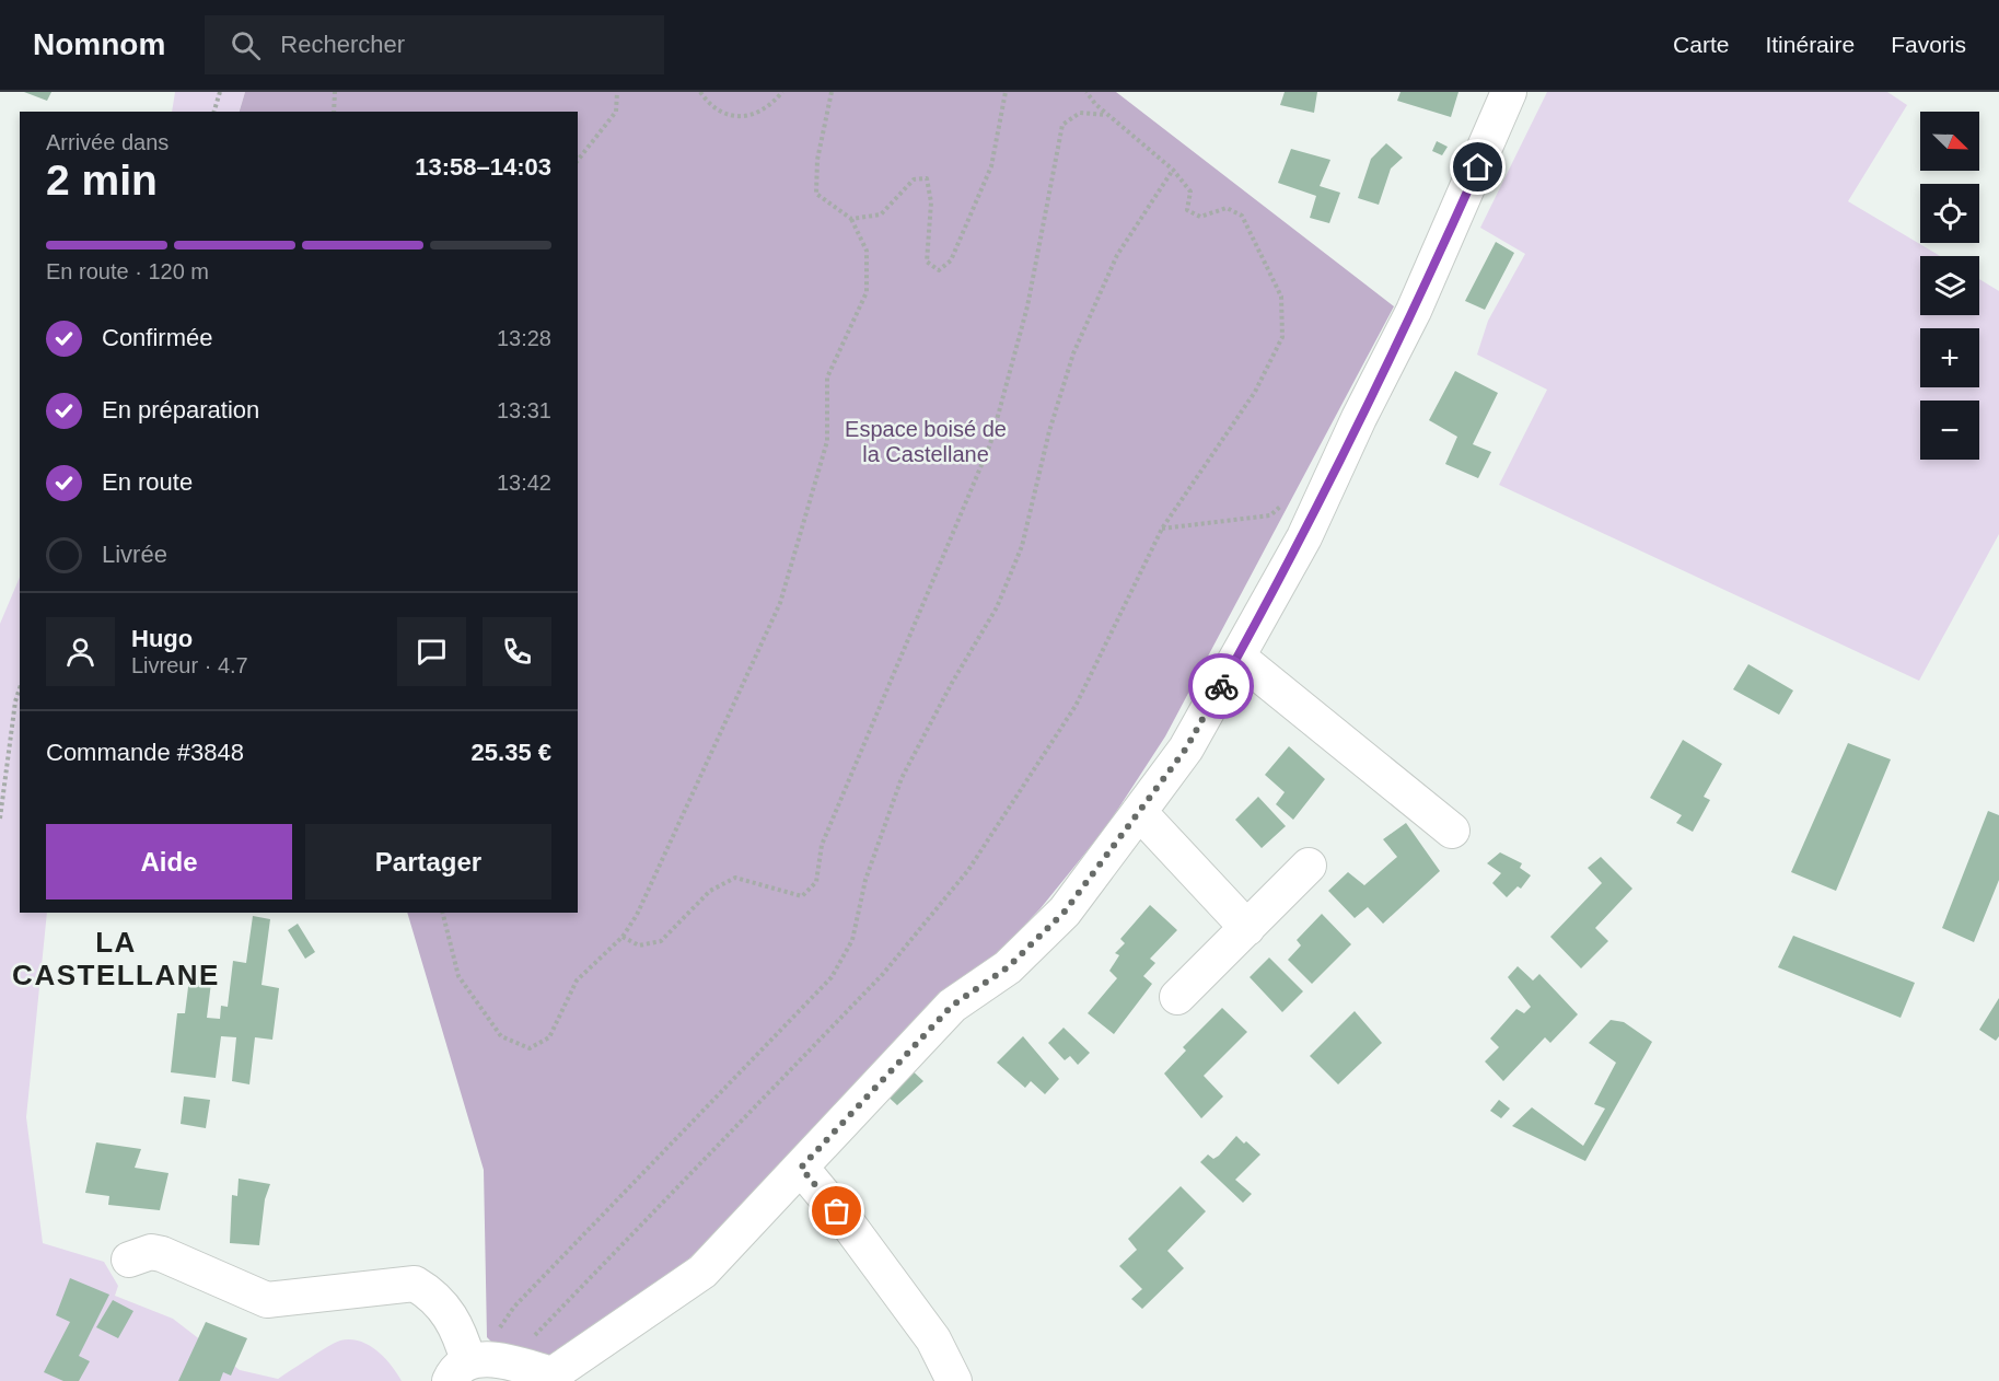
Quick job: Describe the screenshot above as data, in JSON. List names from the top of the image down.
{
  "districts": ["LA CASTELLANE"],
  "parks": ["Espace boisé de la Castellane"],
  "north": "bottom right",
  "page": {
    "header": "Nomnom",
    "search": "Rechercher",
    "nav": ["Carte", "Itinéraire", "Favoris"],
    "map_buttons": ["+", "−"],
    "heading": ["2 min", "Arrivée dans", "13:58–14:03"],
    "panel": [
      "Hugo",
      "Livreur · 4.7",
      "Commande #3848",
      "25.35 €"
    ],
    "bar": "En route · 120 m",
    "list": [
      ["Confirmée", "13:28"],
      ["En préparation", "13:31"],
      ["En route", "13:42"],
      "Livrée"
    ],
    "buttons": ["Aide", "Partager"]
  }
}
